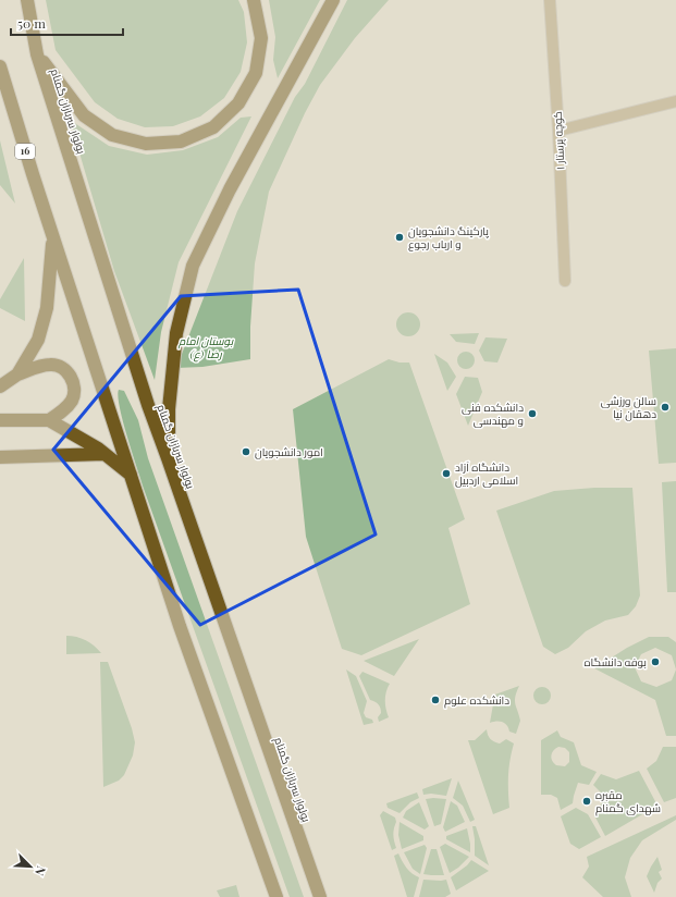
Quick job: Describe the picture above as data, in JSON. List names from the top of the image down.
{
  "streets": {
    "highway": ["بولوار سربازان گمنام", "16"],
    "street": ["کوچه پرستار ۱"]
  },
  "parks": ["بوستان امام رضا (ع)"],
  "places": [
    "پارکینگ دانشجویان و ارباب رجوع",
    "سالن ورزشی دهقان نیا",
    "دانشکده فنی و مهندسی",
    "امور دانشجویان",
    "دانشگاه آزاد اسلامی اردبیل",
    "بوفه دانشگاه",
    "دانشکده علوم",
    "مقبره شهدای گمنام"
  ],
  "scale_bar": "50 m",
  "north": "bottom right"
}
